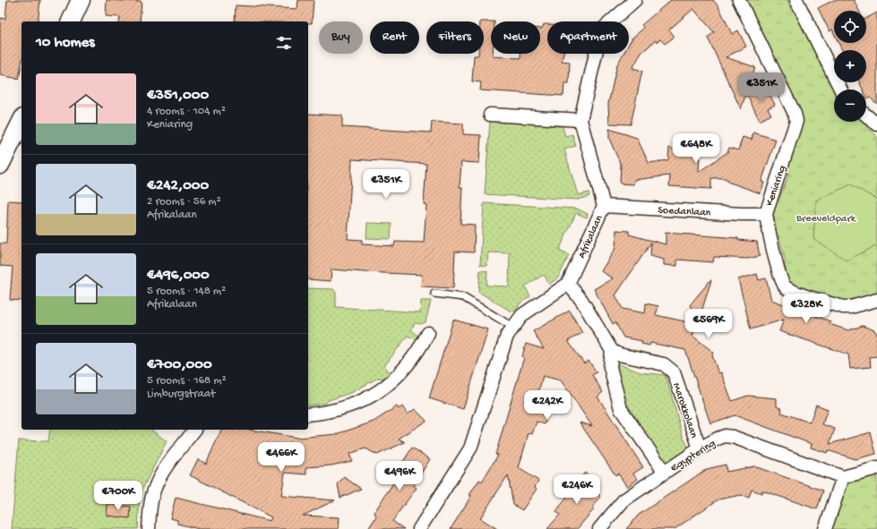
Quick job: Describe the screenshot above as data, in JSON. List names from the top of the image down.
{
  "streets": {
    "street": [
      "Keniaring",
      "Soedanlaan",
      "Afrikalaan",
      "Marokkolaan",
      "Egyptering"
    ]
  },
  "crossings": [
    ["Keniaring", "Soedanlaan"],
    ["Soedanlaan", "Afrikalaan"],
    ["Marokkolaan", "Egyptering"]
  ],
  "parks": ["Breeveldpark"],
  "page": {
    "map_buttons": ["+", "−"],
    "chip": [
      "Buy",
      "Rent",
      "Filters",
      "New",
      "Apartment"
    ],
    "heading": "10 homes",
    "list": [
      {
        "name": "€351,000",
        "note": "4 rooms · 104 m² · Keniaring"
      },
      {
        "name": "€242,000",
        "note": "2 rooms · 56 m² · Afrikalaan"
      },
      {
        "name": "€496,000",
        "note": "5 rooms · 148 m² · Afrikalaan"
      },
      {
        "name": "€700,000",
        "note": "5 rooms · 168 m² · Limburgstraat"
      }
    ],
    "price": [
      "€351K",
      "€648K",
      "€351K",
      "€328K",
      "€569K",
      "€242K",
      "€466K",
      "€496K",
      "€246K",
      "€700K"
    ]
  }
}
